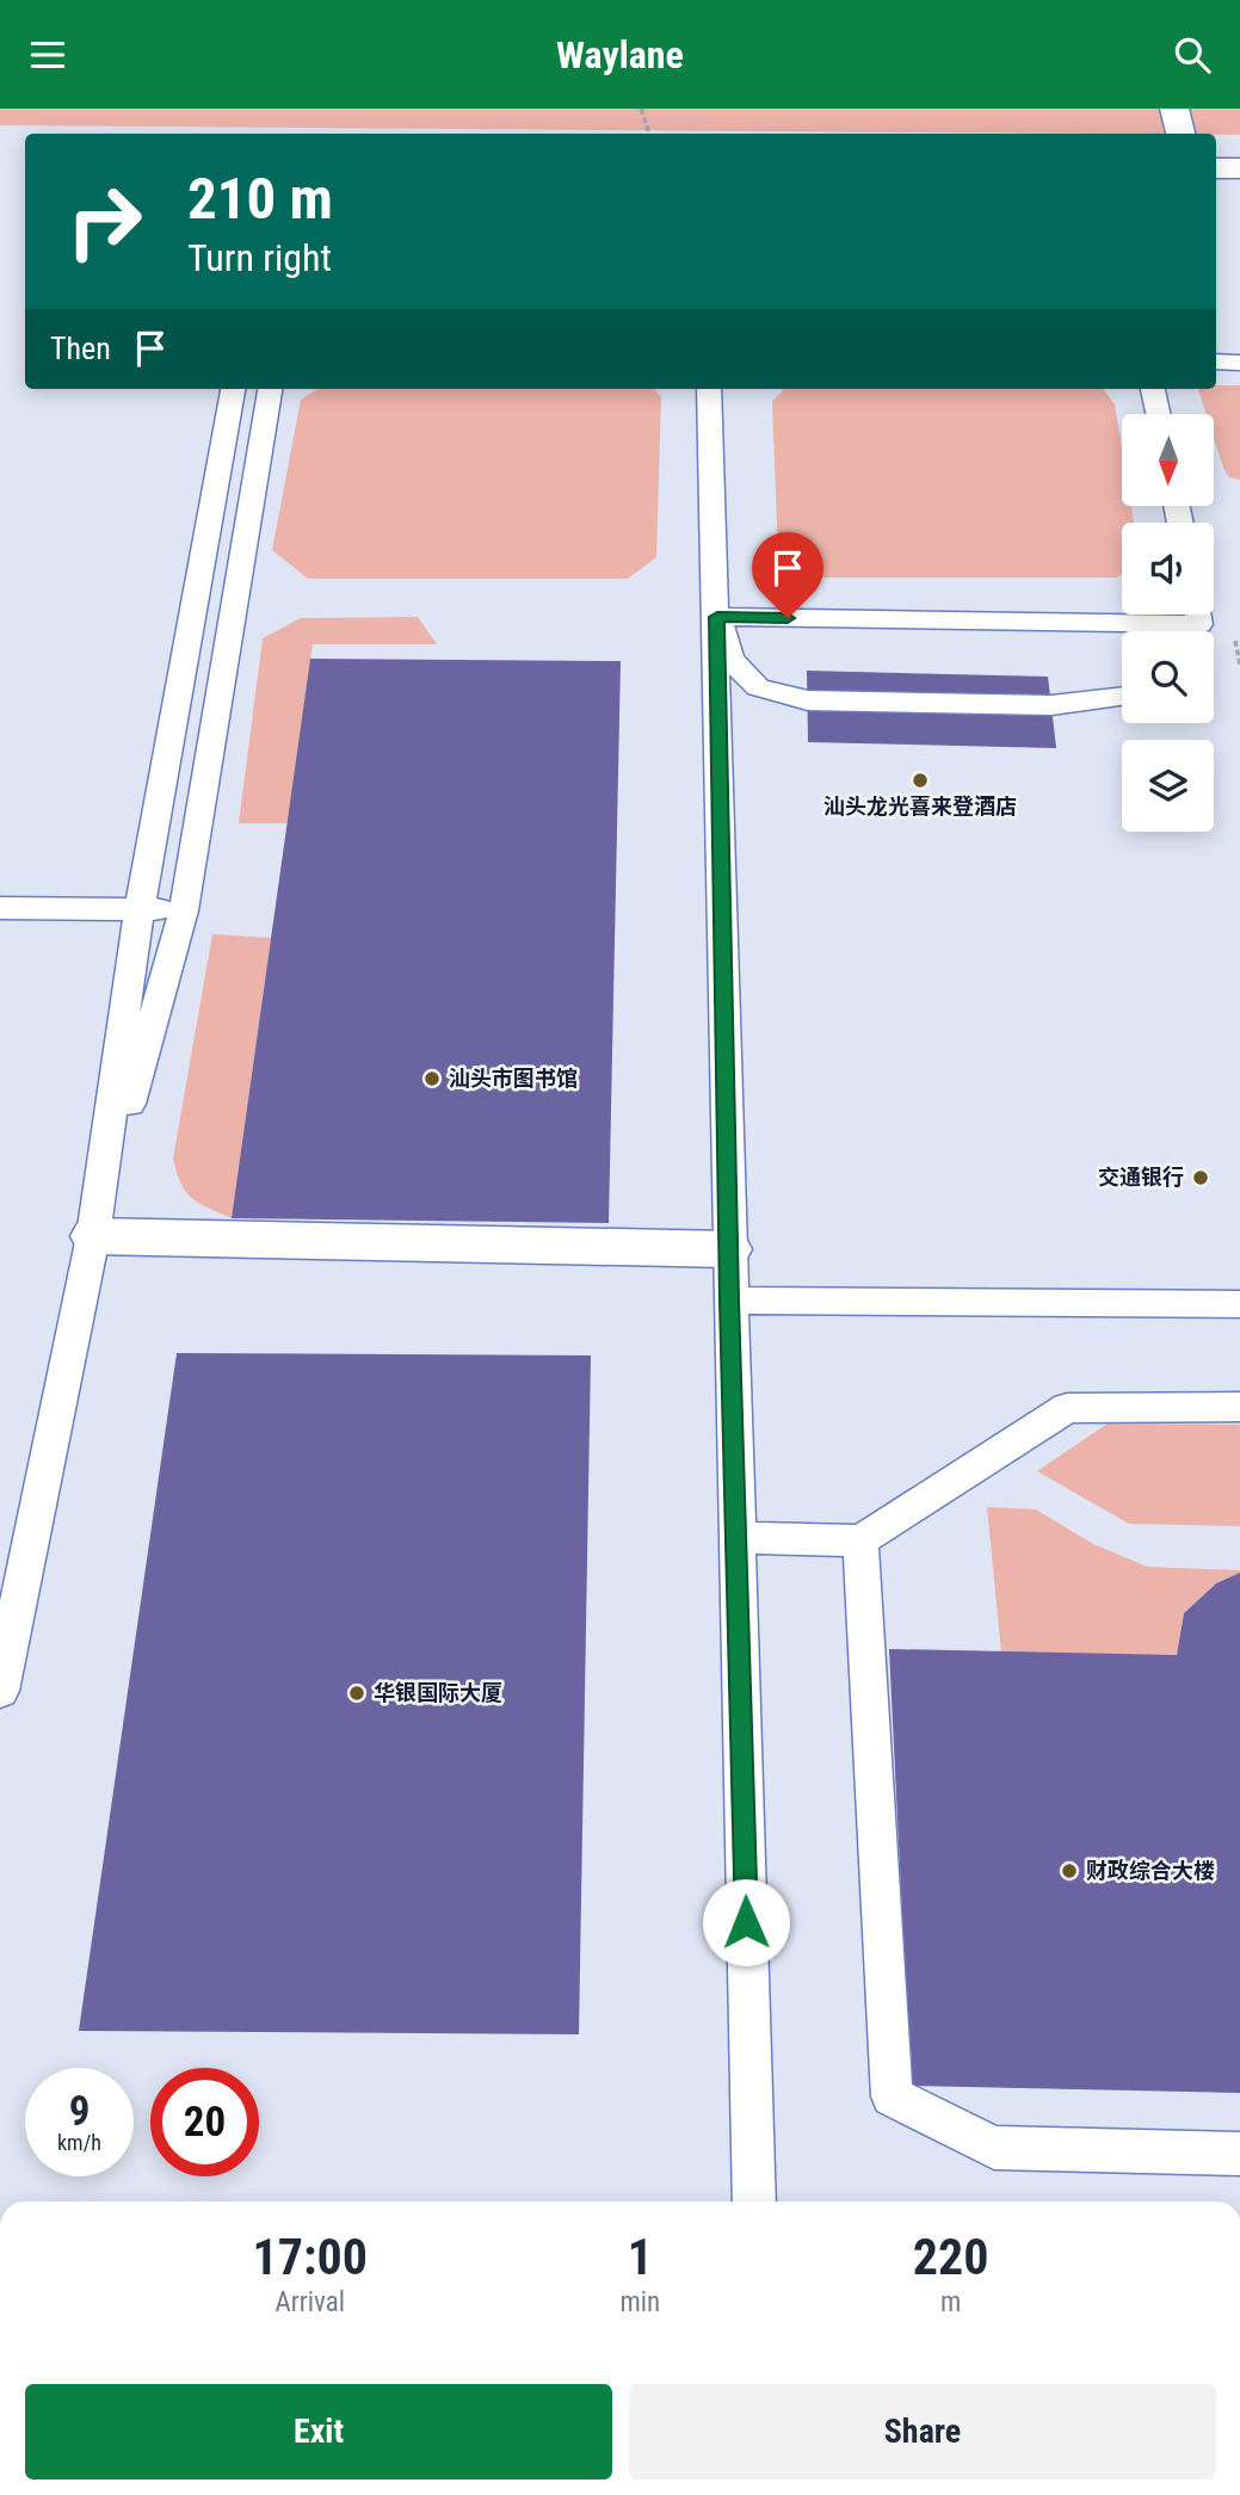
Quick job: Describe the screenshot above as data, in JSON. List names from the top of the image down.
{
  "places": [
    "汕头龙光喜来登酒店",
    "汕头市图书馆",
    "交通银行",
    "华银国际大厦",
    "财政综合大楼"
  ],
  "north": "bottom",
  "page": {
    "header": "Waylane",
    "turn": ["210 m", "Turn right"],
    "then": "Then",
    "speed": "9 km/h",
    "limit": "20",
    "eta": [
      "17:00",
      "Arrival",
      "1",
      "min",
      "220",
      "m"
    ],
    "buttons": ["Exit", "Share"]
  }
}
